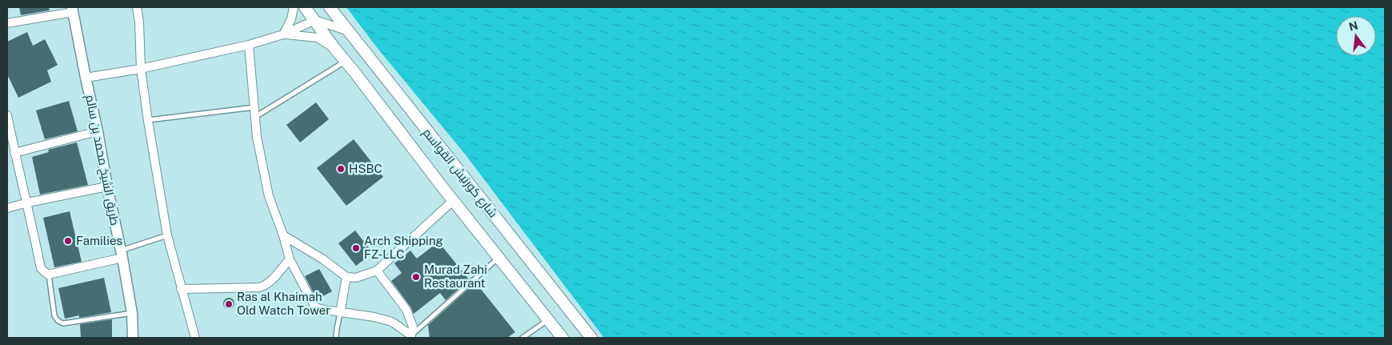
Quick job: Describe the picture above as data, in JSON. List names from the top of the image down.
{
  "streets": {
    "main road": ["شارع كورنيش القواسم"],
    "street": ["طريق الشيخ محمد بن سالم"]
  },
  "places": [
    "HSBC",
    "Families",
    "Arch Shipping FZ-LLC",
    "Murad Zahi Restaurant",
    "Ras al Khaimah Old Watch Tower"
  ],
  "north": "top"
}
